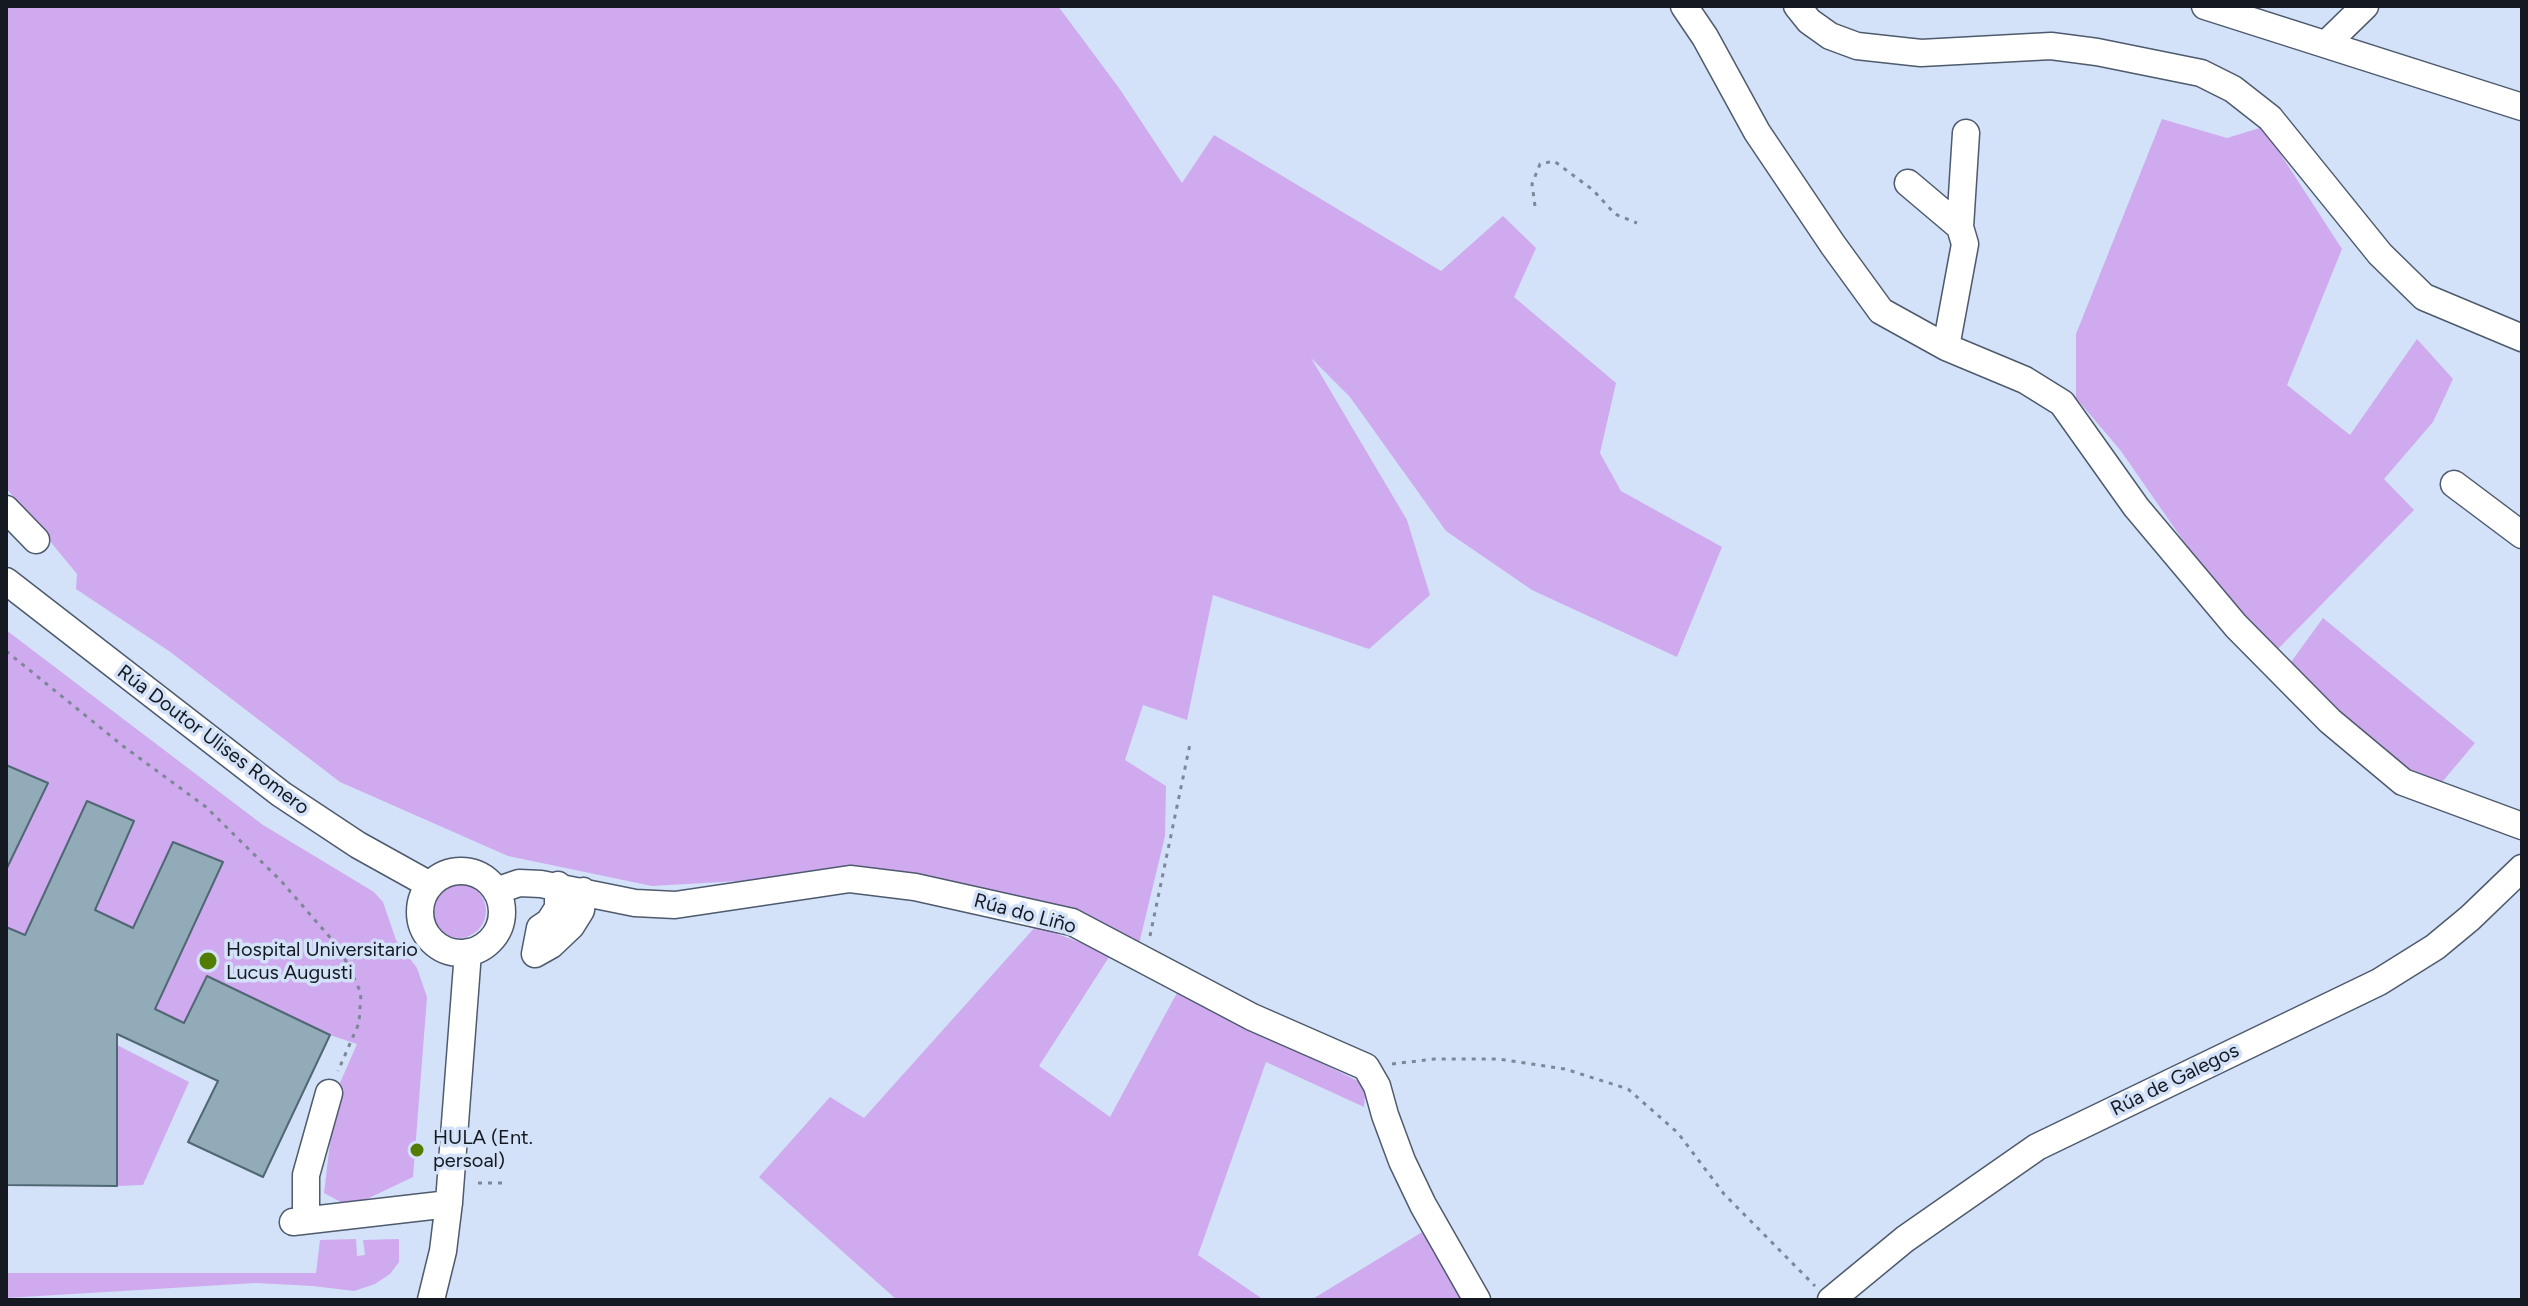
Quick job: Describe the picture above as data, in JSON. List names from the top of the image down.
{
  "streets": {
    "street": ["Rúa Doutor Ulises Romero", "Rúa do Liño", "Rúa de Galegos"]
  },
  "crossings": [
    ["Rúa Doutor Ulises Romero", "Rúa do Liño"]
  ],
  "places": ["Hospital Universitario Lucus Augusti", "HULA (Ent. persoal)"]
}
